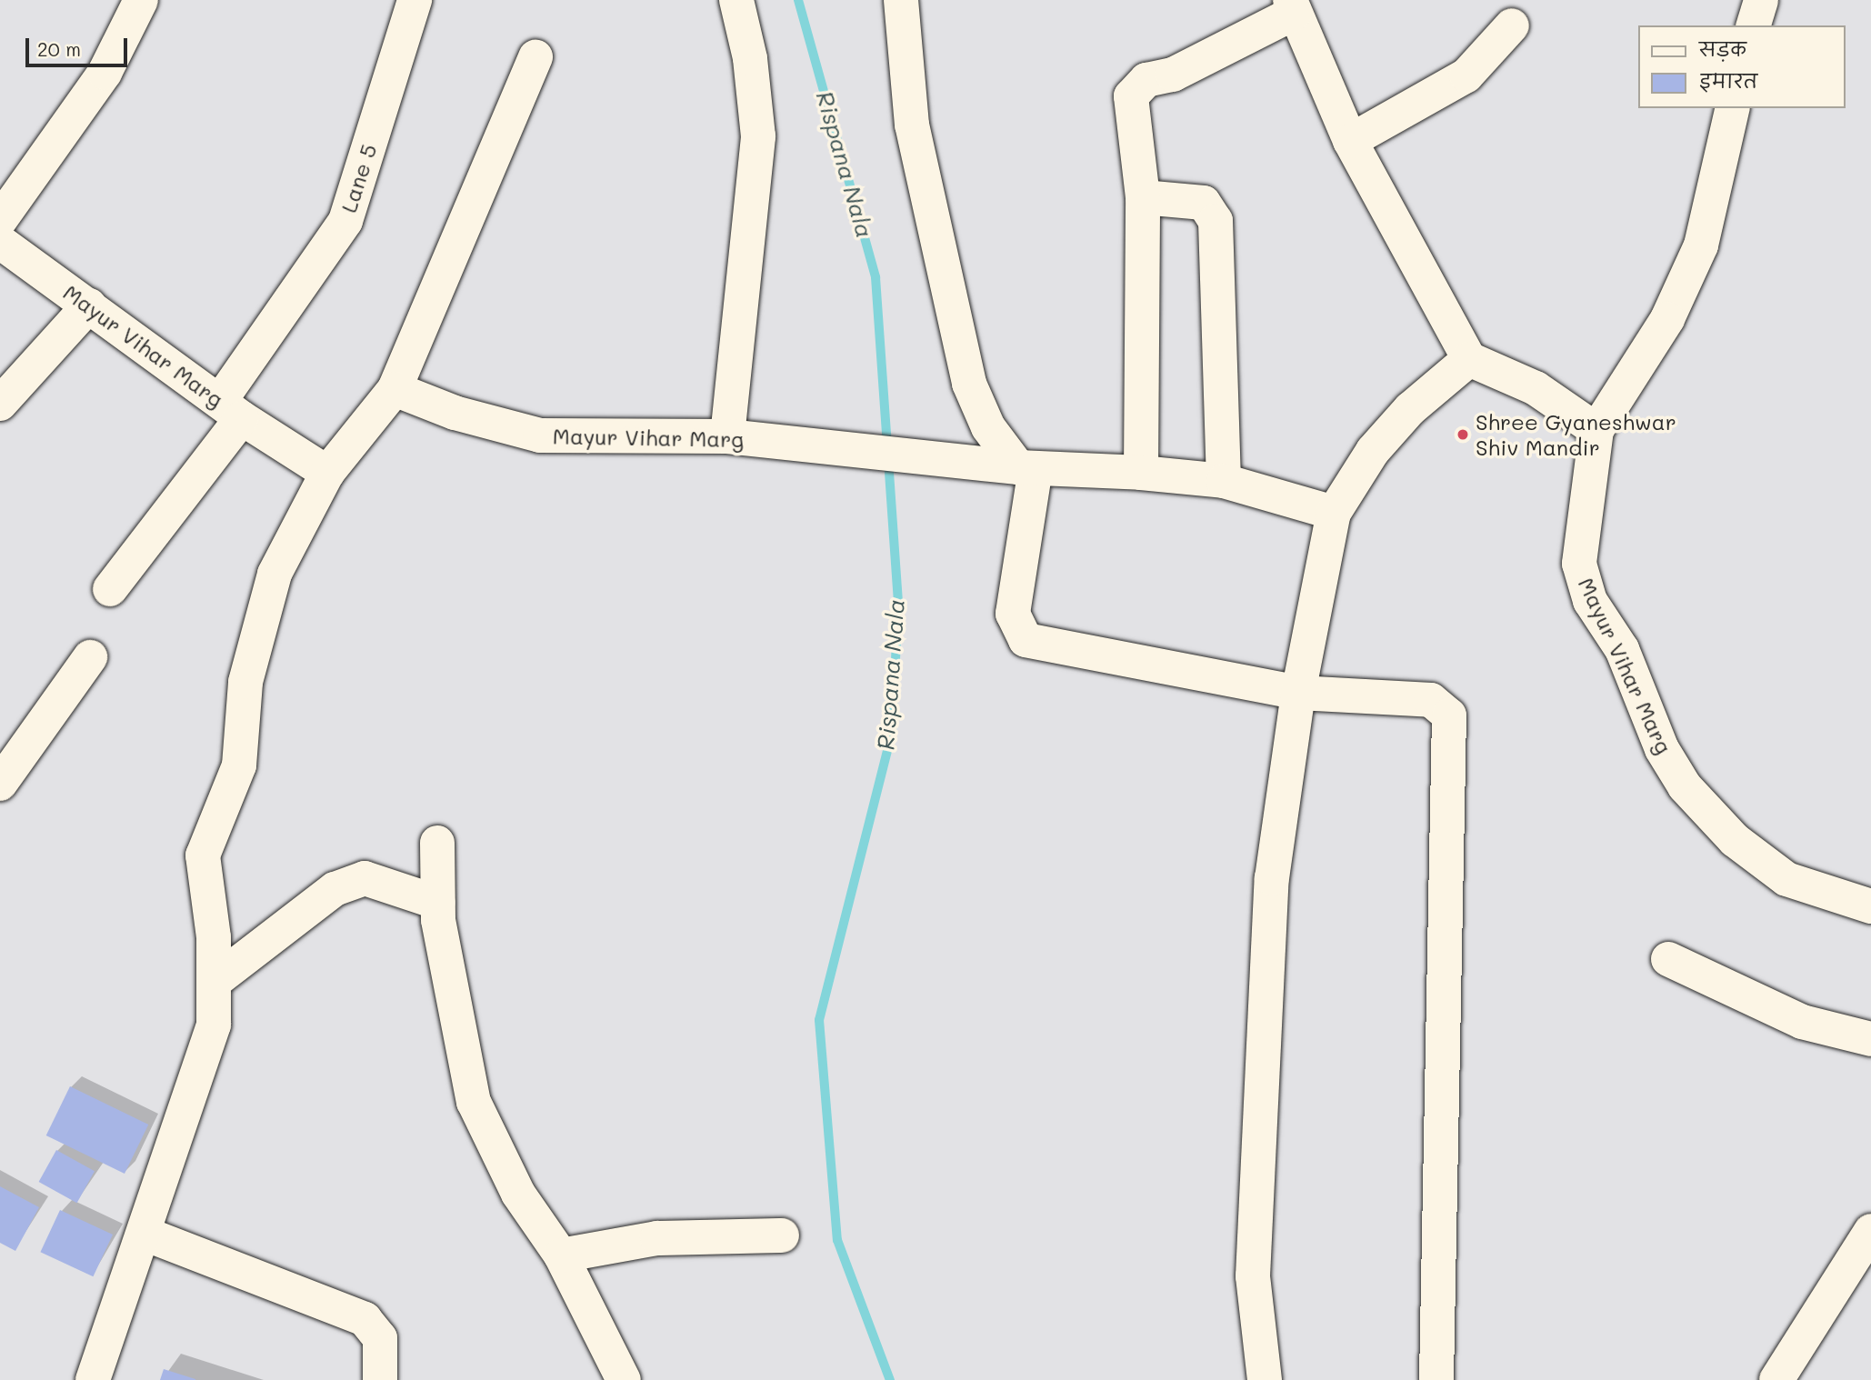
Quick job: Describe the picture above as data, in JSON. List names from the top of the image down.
{
  "streets": {
    "street": ["Lane 5", "Mayur Vihar Marg"]
  },
  "crossings": [
    ["Lane 5", "Mayur Vihar Marg"]
  ],
  "water": ["Rispana Nala"],
  "places": ["Shree Gyaneshwar Shiv Mandir"],
  "legend": ["सड़क", "इमारत"],
  "scale_bar": "20 m"
}
